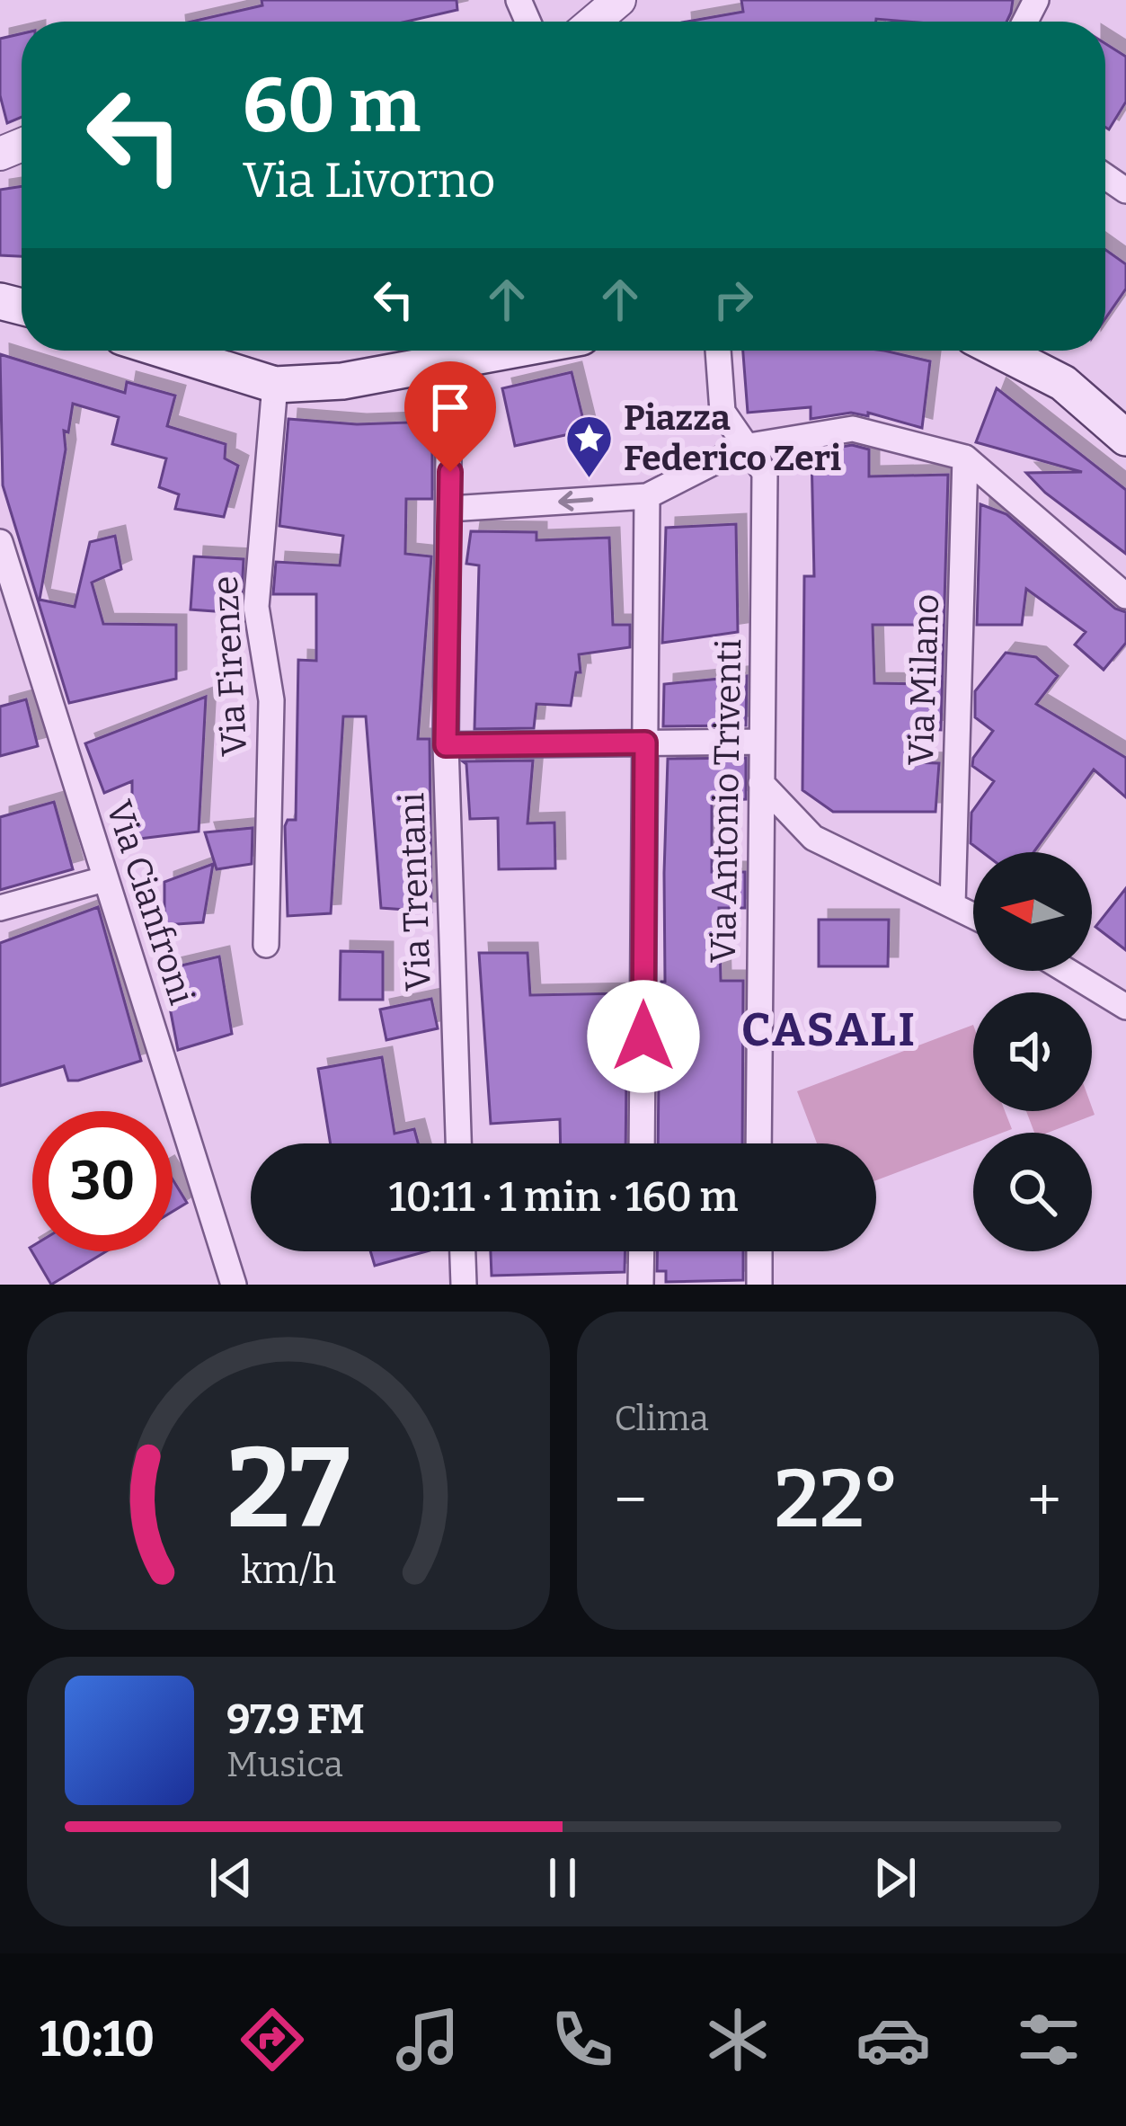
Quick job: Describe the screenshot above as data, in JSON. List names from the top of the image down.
{
  "streets": {
    "street": [
      "Via Firenze",
      "Via Milano",
      "Via Antonio Triventi",
      "Via Trentani",
      "Via Cianfroni"
    ]
  },
  "districts": ["CASALI"],
  "places": {
    "place": ["Piazza Federico Zeri"]
  },
  "north": "left",
  "page": {
    "turn": ["60 m", "Via Livorno"],
    "limit": "30",
    "trip": "10:11 · 1 min · 160 m",
    "tile": "Clima",
    "heat": ["−", "22°", "+"],
    "song": ["97.9 FM", "Musica"],
    "tabs": "10:10",
    "gauge": ["27", "km/h"]
  }
}
